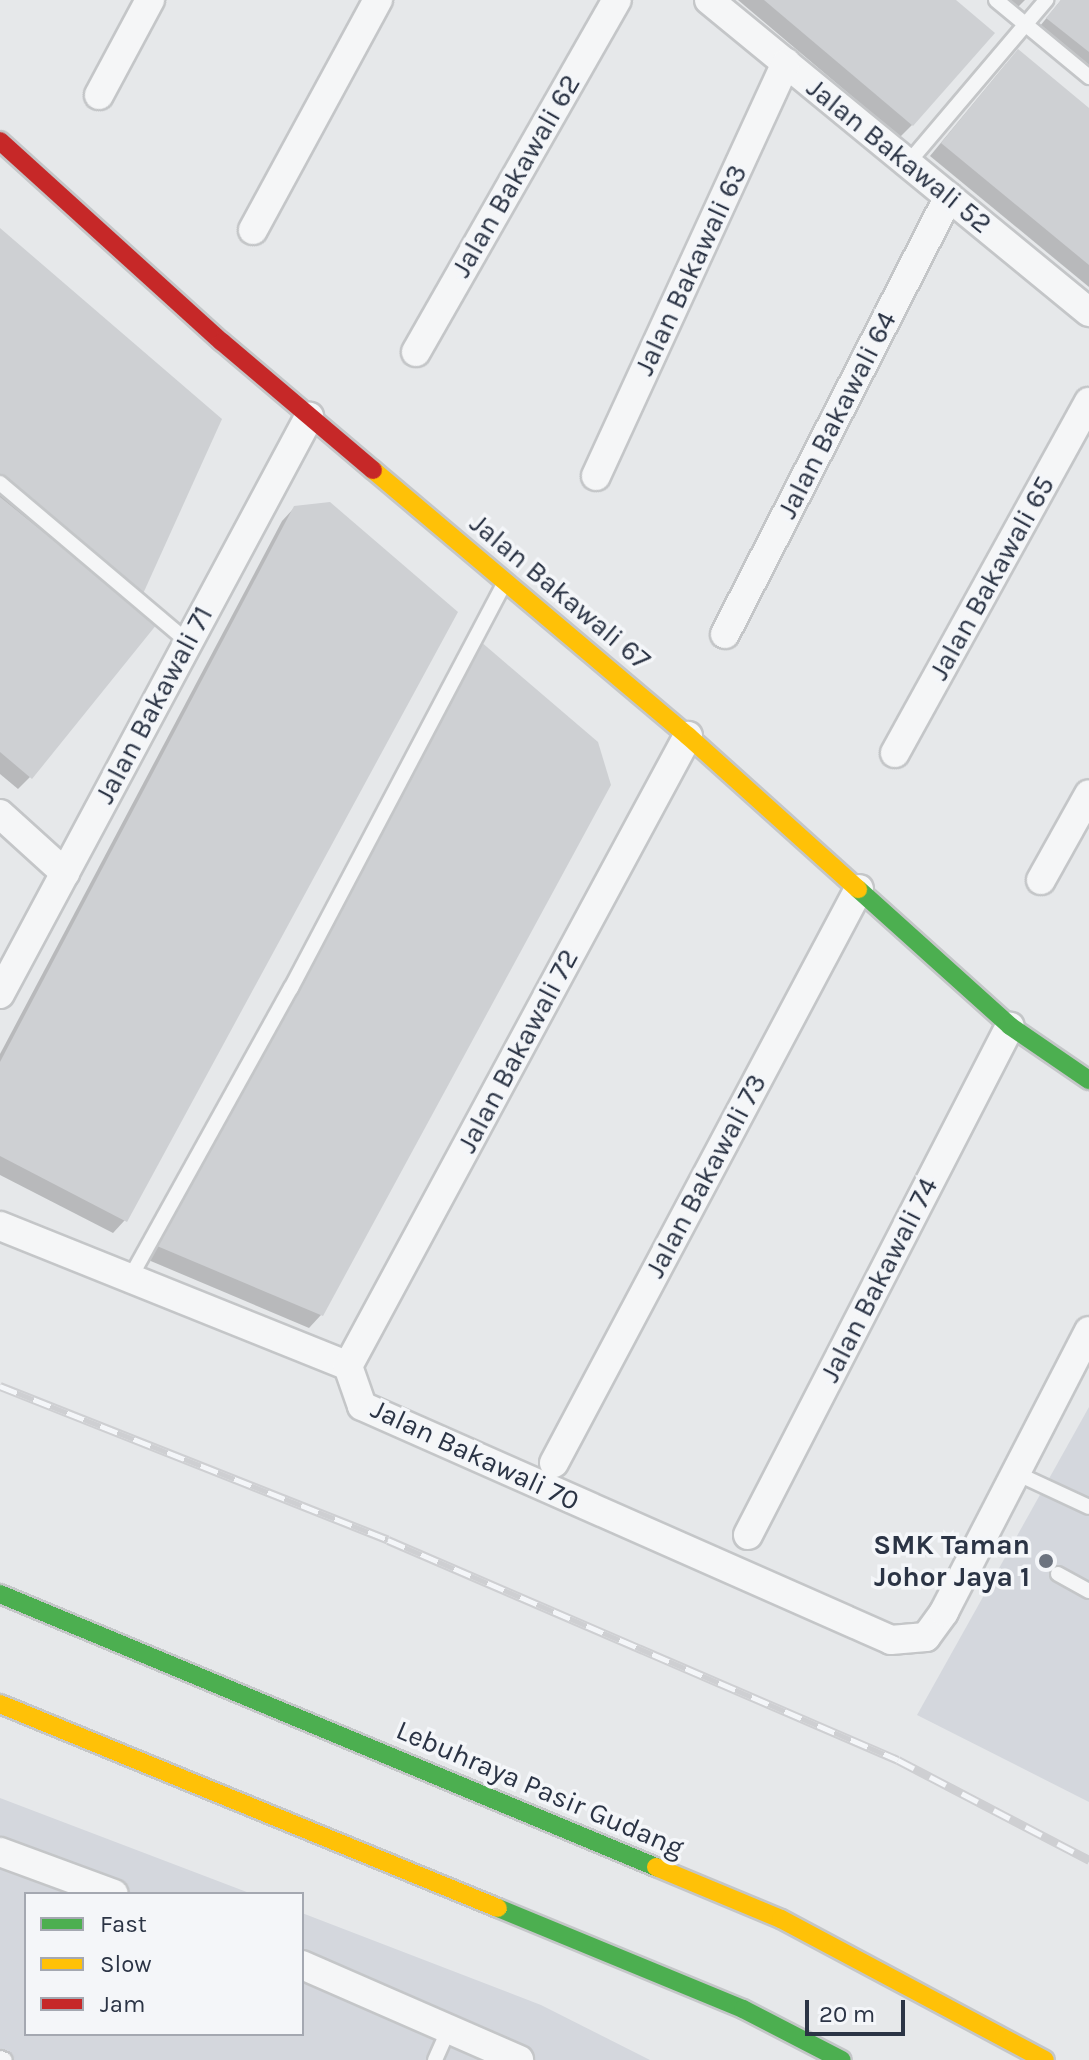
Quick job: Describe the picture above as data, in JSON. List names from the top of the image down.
{
  "streets": {
    "main road": ["Jalan Bakawali 67", "Lebuhraya Pasir Gudang"],
    "street": [
      "Jalan Bakawali 52",
      "Jalan Bakawali 62",
      "Jalan Bakawali 63",
      "Jalan Bakawali 64",
      "Jalan Bakawali 65",
      "Jalan Bakawali 71",
      "Jalan Bakawali 72",
      "Jalan Bakawali 73",
      "Jalan Bakawali 74",
      "Jalan Bakawali 70"
    ]
  },
  "crossings": [
    ["Jalan Bakawali 52", "Jalan Bakawali 63"],
    ["Jalan Bakawali 52", "Jalan Bakawali 64"],
    ["Jalan Bakawali 67", "Jalan Bakawali 71"],
    ["Jalan Bakawali 67", "Jalan Bakawali 72"],
    ["Jalan Bakawali 67", "Jalan Bakawali 73"],
    ["Jalan Bakawali 67", "Jalan Bakawali 74"],
    ["Jalan Bakawali 72", "Jalan Bakawali 70"]
  ],
  "places": ["SMK Taman Johor Jaya 1"],
  "legend": ["Fast", "Slow", "Jam"],
  "scale_bar": "20 m"
}
